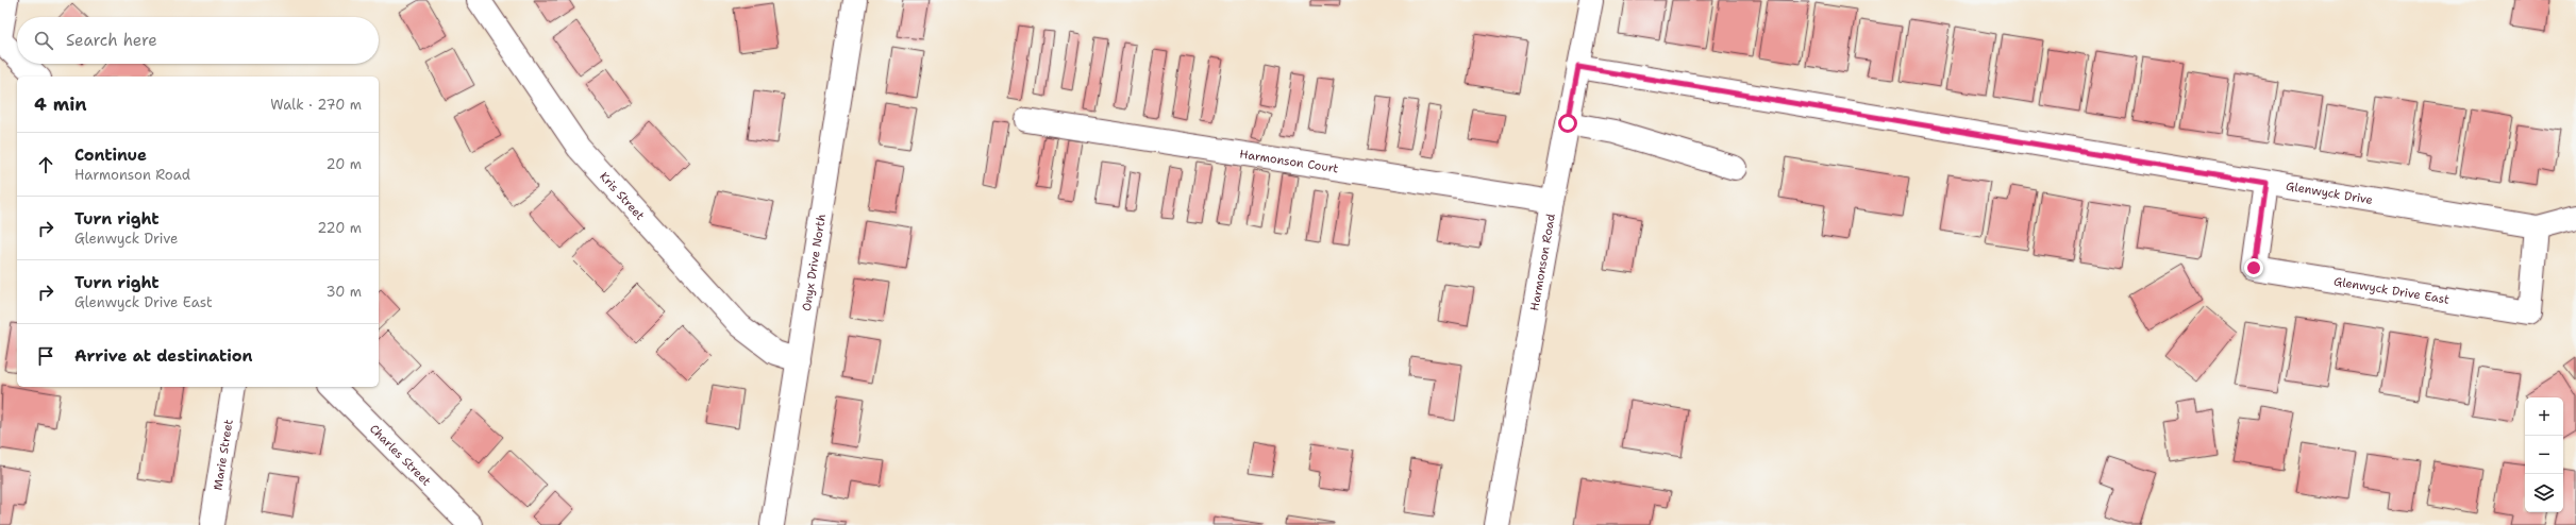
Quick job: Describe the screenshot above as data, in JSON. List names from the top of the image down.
{
  "streets": {
    "street": [
      "Harmonson Court",
      "Glenwyck Drive",
      "Kris Street",
      "Onyx Drive North",
      "Harmonson Road",
      "Glenwyck Drive East",
      "Marie Street",
      "Charles Street"
    ]
  },
  "crossings": [
    ["Harmonson Court", "Harmonson Road"],
    ["Glenwyck Drive", "Harmonson Road"],
    ["Glenwyck Drive", "Glenwyck Drive East"],
    ["Kris Street", "Onyx Drive North"]
  ],
  "page": {
    "search": "Search here",
    "heading": ["4 min", "Walk · 270 m"],
    "list": [
      ["Continue", "Harmonson Road", "20 m"],
      ["Turn right", "Glenwyck Drive", "220 m"],
      ["Turn right", "Glenwyck Drive East", "30 m"],
      "Arrive at destination"
    ],
    "map_buttons": ["+", "−"]
  }
}
